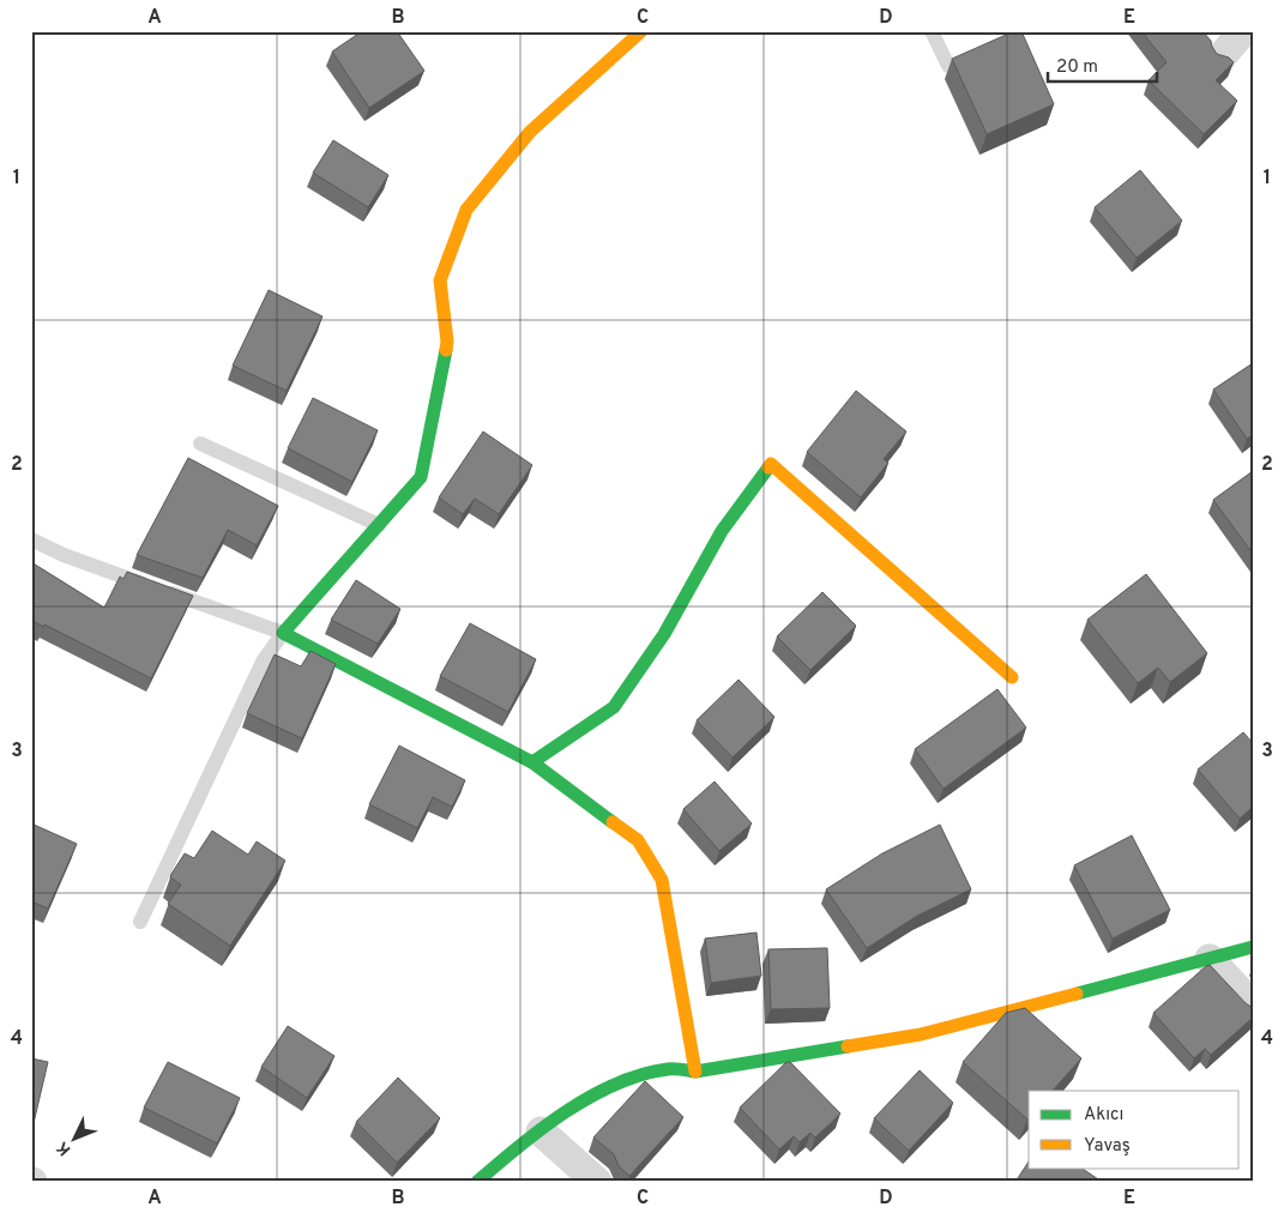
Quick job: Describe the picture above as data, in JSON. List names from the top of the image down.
{
  "legend": ["Akıcı", "Yavaş"],
  "scale_bar": "20 m",
  "north": "bottom left",
  "grid": {
    "columns": [
      "A",
      "B",
      "C",
      "D",
      "E"
    ],
    "rows": [
      "1",
      "2",
      "3",
      "4"
    ]
  }
}
